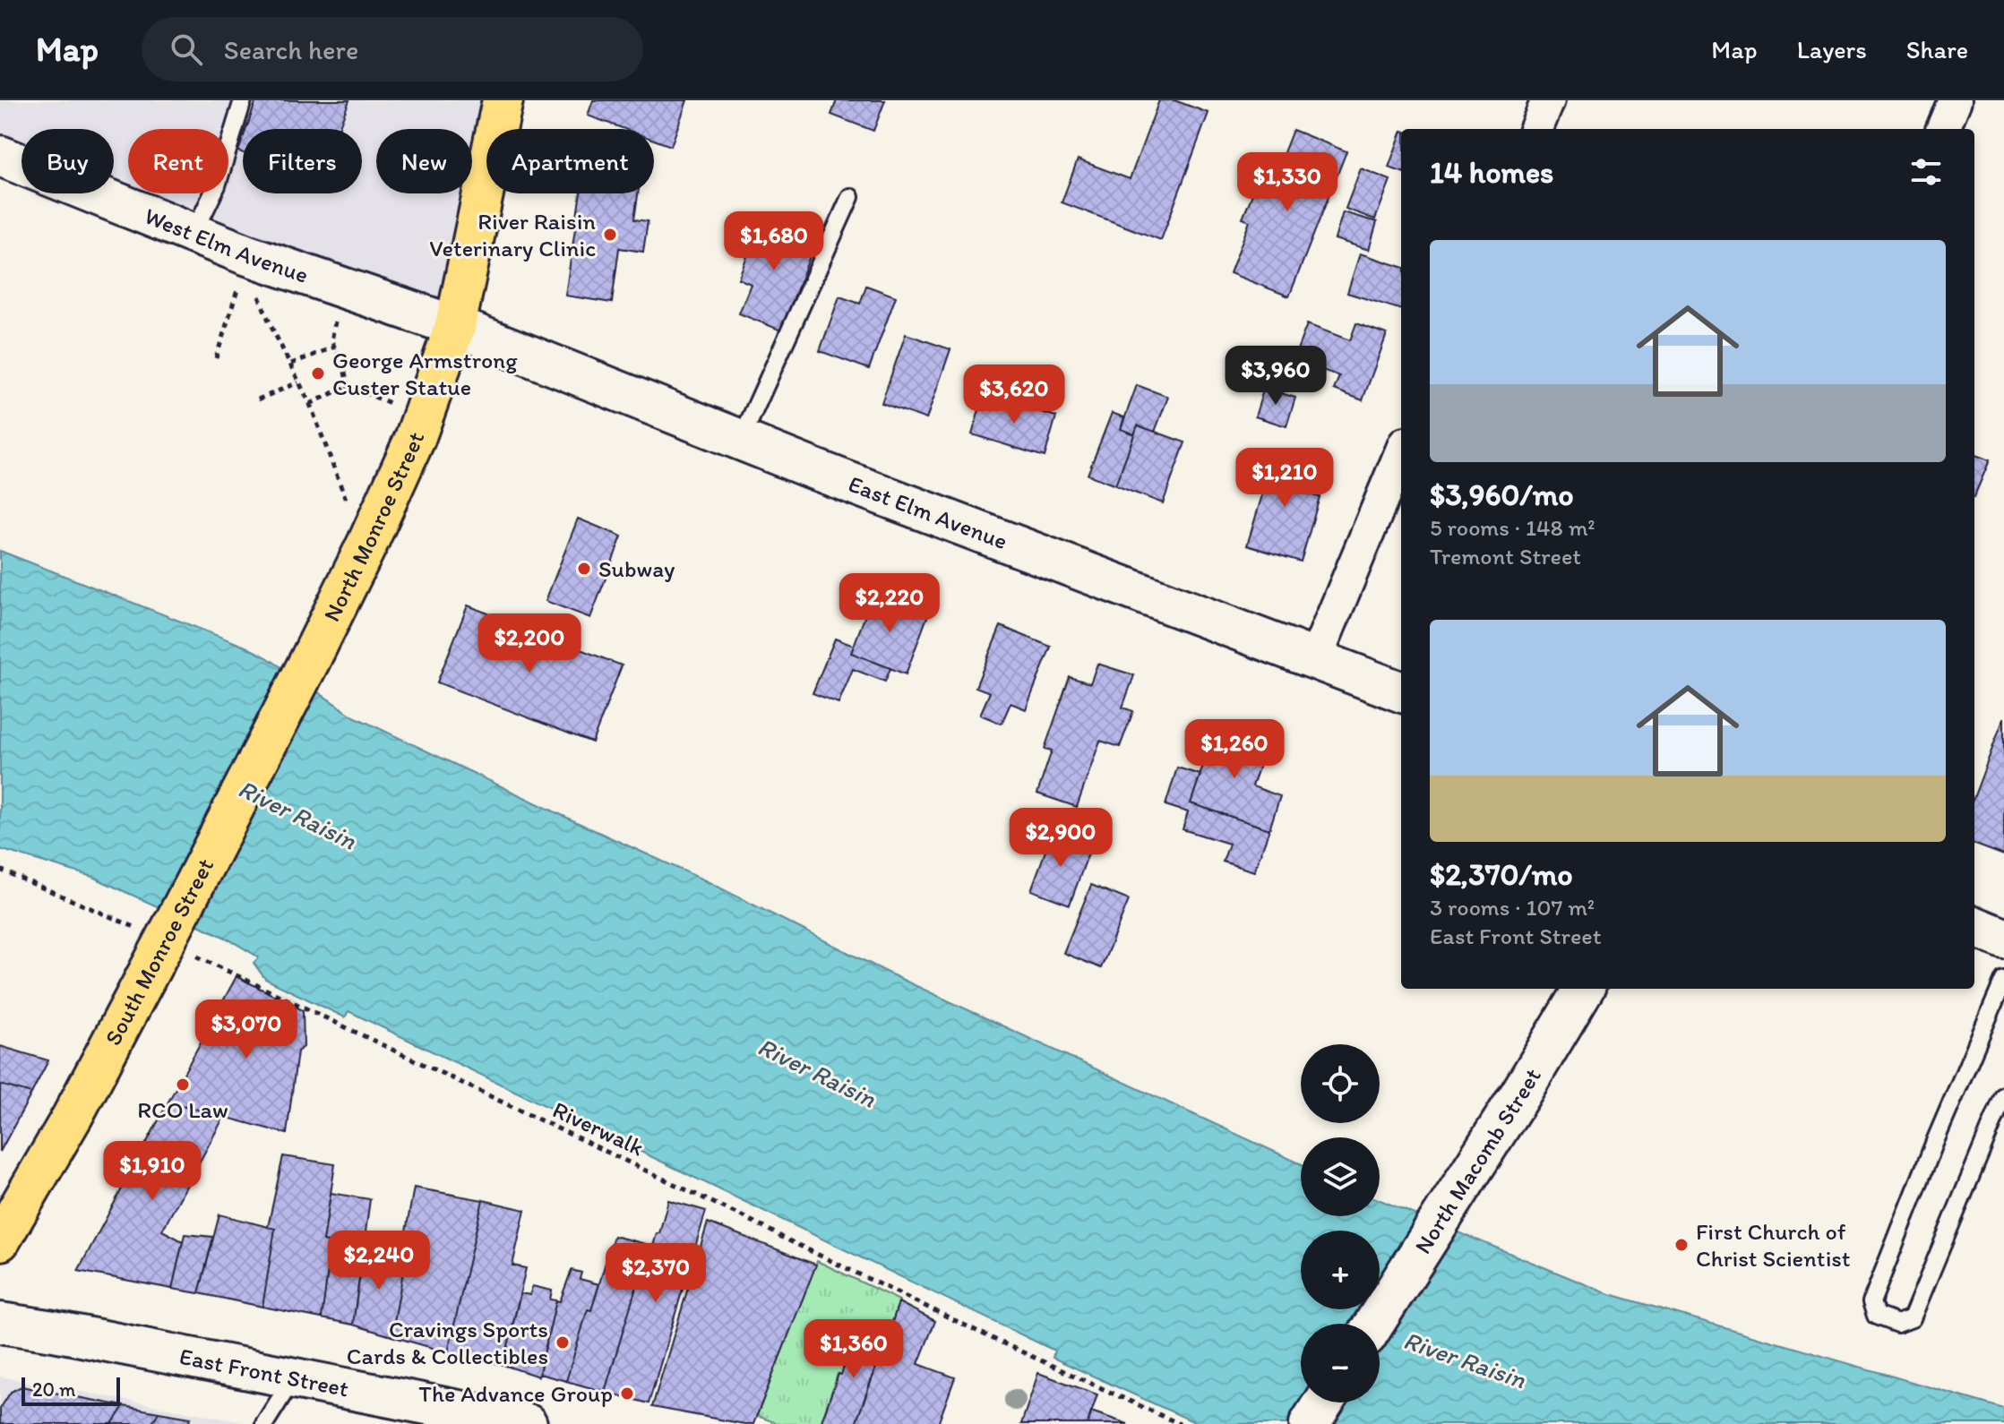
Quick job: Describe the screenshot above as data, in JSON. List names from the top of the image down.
{
  "streets": {
    "main road": ["North Monroe Street", "South Monroe Street"],
    "street": [
      "West Elm Avenue",
      "East Elm Avenue",
      "North Macomb Street",
      "East Front Street"
    ],
    "path": ["Riverwalk"]
  },
  "crossings": [
    ["West Elm Avenue", "East Elm Avenue"],
    ["West Elm Avenue", "North Monroe Street"],
    ["East Elm Avenue", "North Monroe Street"],
    ["North Monroe Street", "South Monroe Street"],
    ["South Monroe Street", "Riverwalk"]
  ],
  "water": ["River Raisin"],
  "places": [
    "River Raisin Veterinary Clinic",
    "George Armstrong Custer Statue",
    "Subway",
    "RCO Law",
    "First Church of Christ Scientist",
    "Cravings Sports Cards & Collectibles",
    "The Advance Group"
  ],
  "scale_bar": "20 m",
  "page": {
    "header": "Map",
    "search": "Search here",
    "nav": ["Map", "Layers", "Share"],
    "chip": [
      "Buy",
      "Rent",
      "Filters",
      "New",
      "Apartment"
    ],
    "heading": "14 homes",
    "price": [
      "$1,330",
      "$1,680",
      "$3,960",
      "$3,620",
      "$1,210",
      "$2,220",
      "$2,200",
      "$1,260",
      "$2,900",
      "$3,070",
      "$1,910",
      "$2,240",
      "$2,370",
      "$1,360"
    ],
    "list": [
      {
        "name": "$3,960/mo",
        "note": "5 rooms · 148 m² · Tremont Street"
      },
      {
        "name": "$2,370/mo",
        "note": "3 rooms · 107 m² · East Front Street"
      }
    ],
    "map_buttons": ["+", "−"],
    "scale": "20 m"
  }
}
